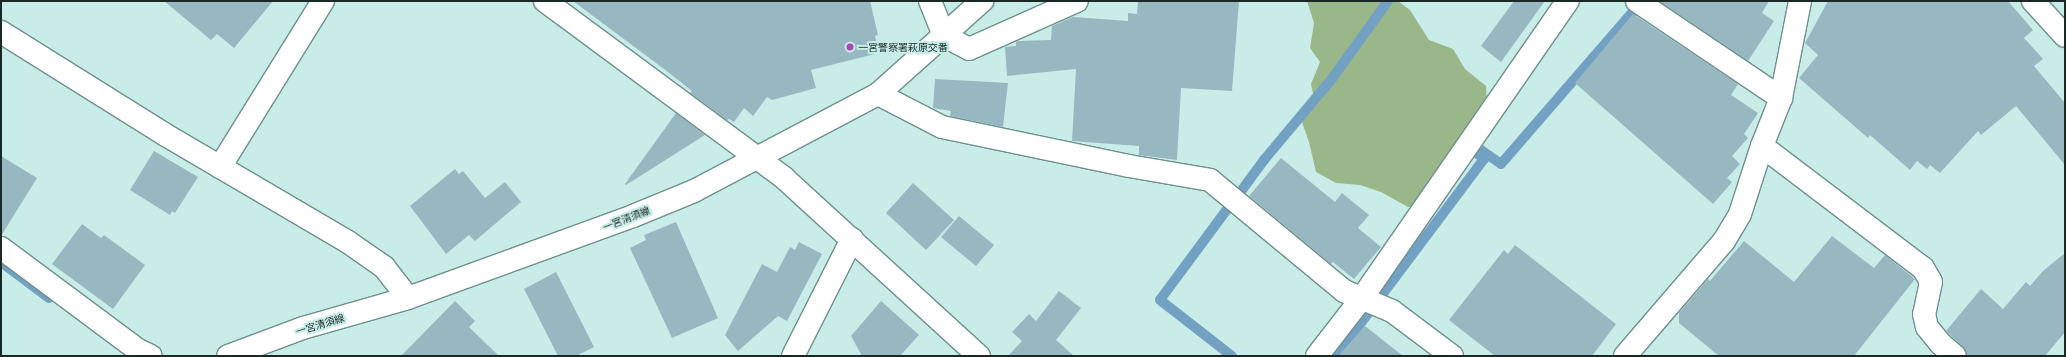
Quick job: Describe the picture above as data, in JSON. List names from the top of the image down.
{
  "streets": {
    "street": ["一宮清須線"]
  },
  "places": ["一宮警察署萩原交番"]
}
